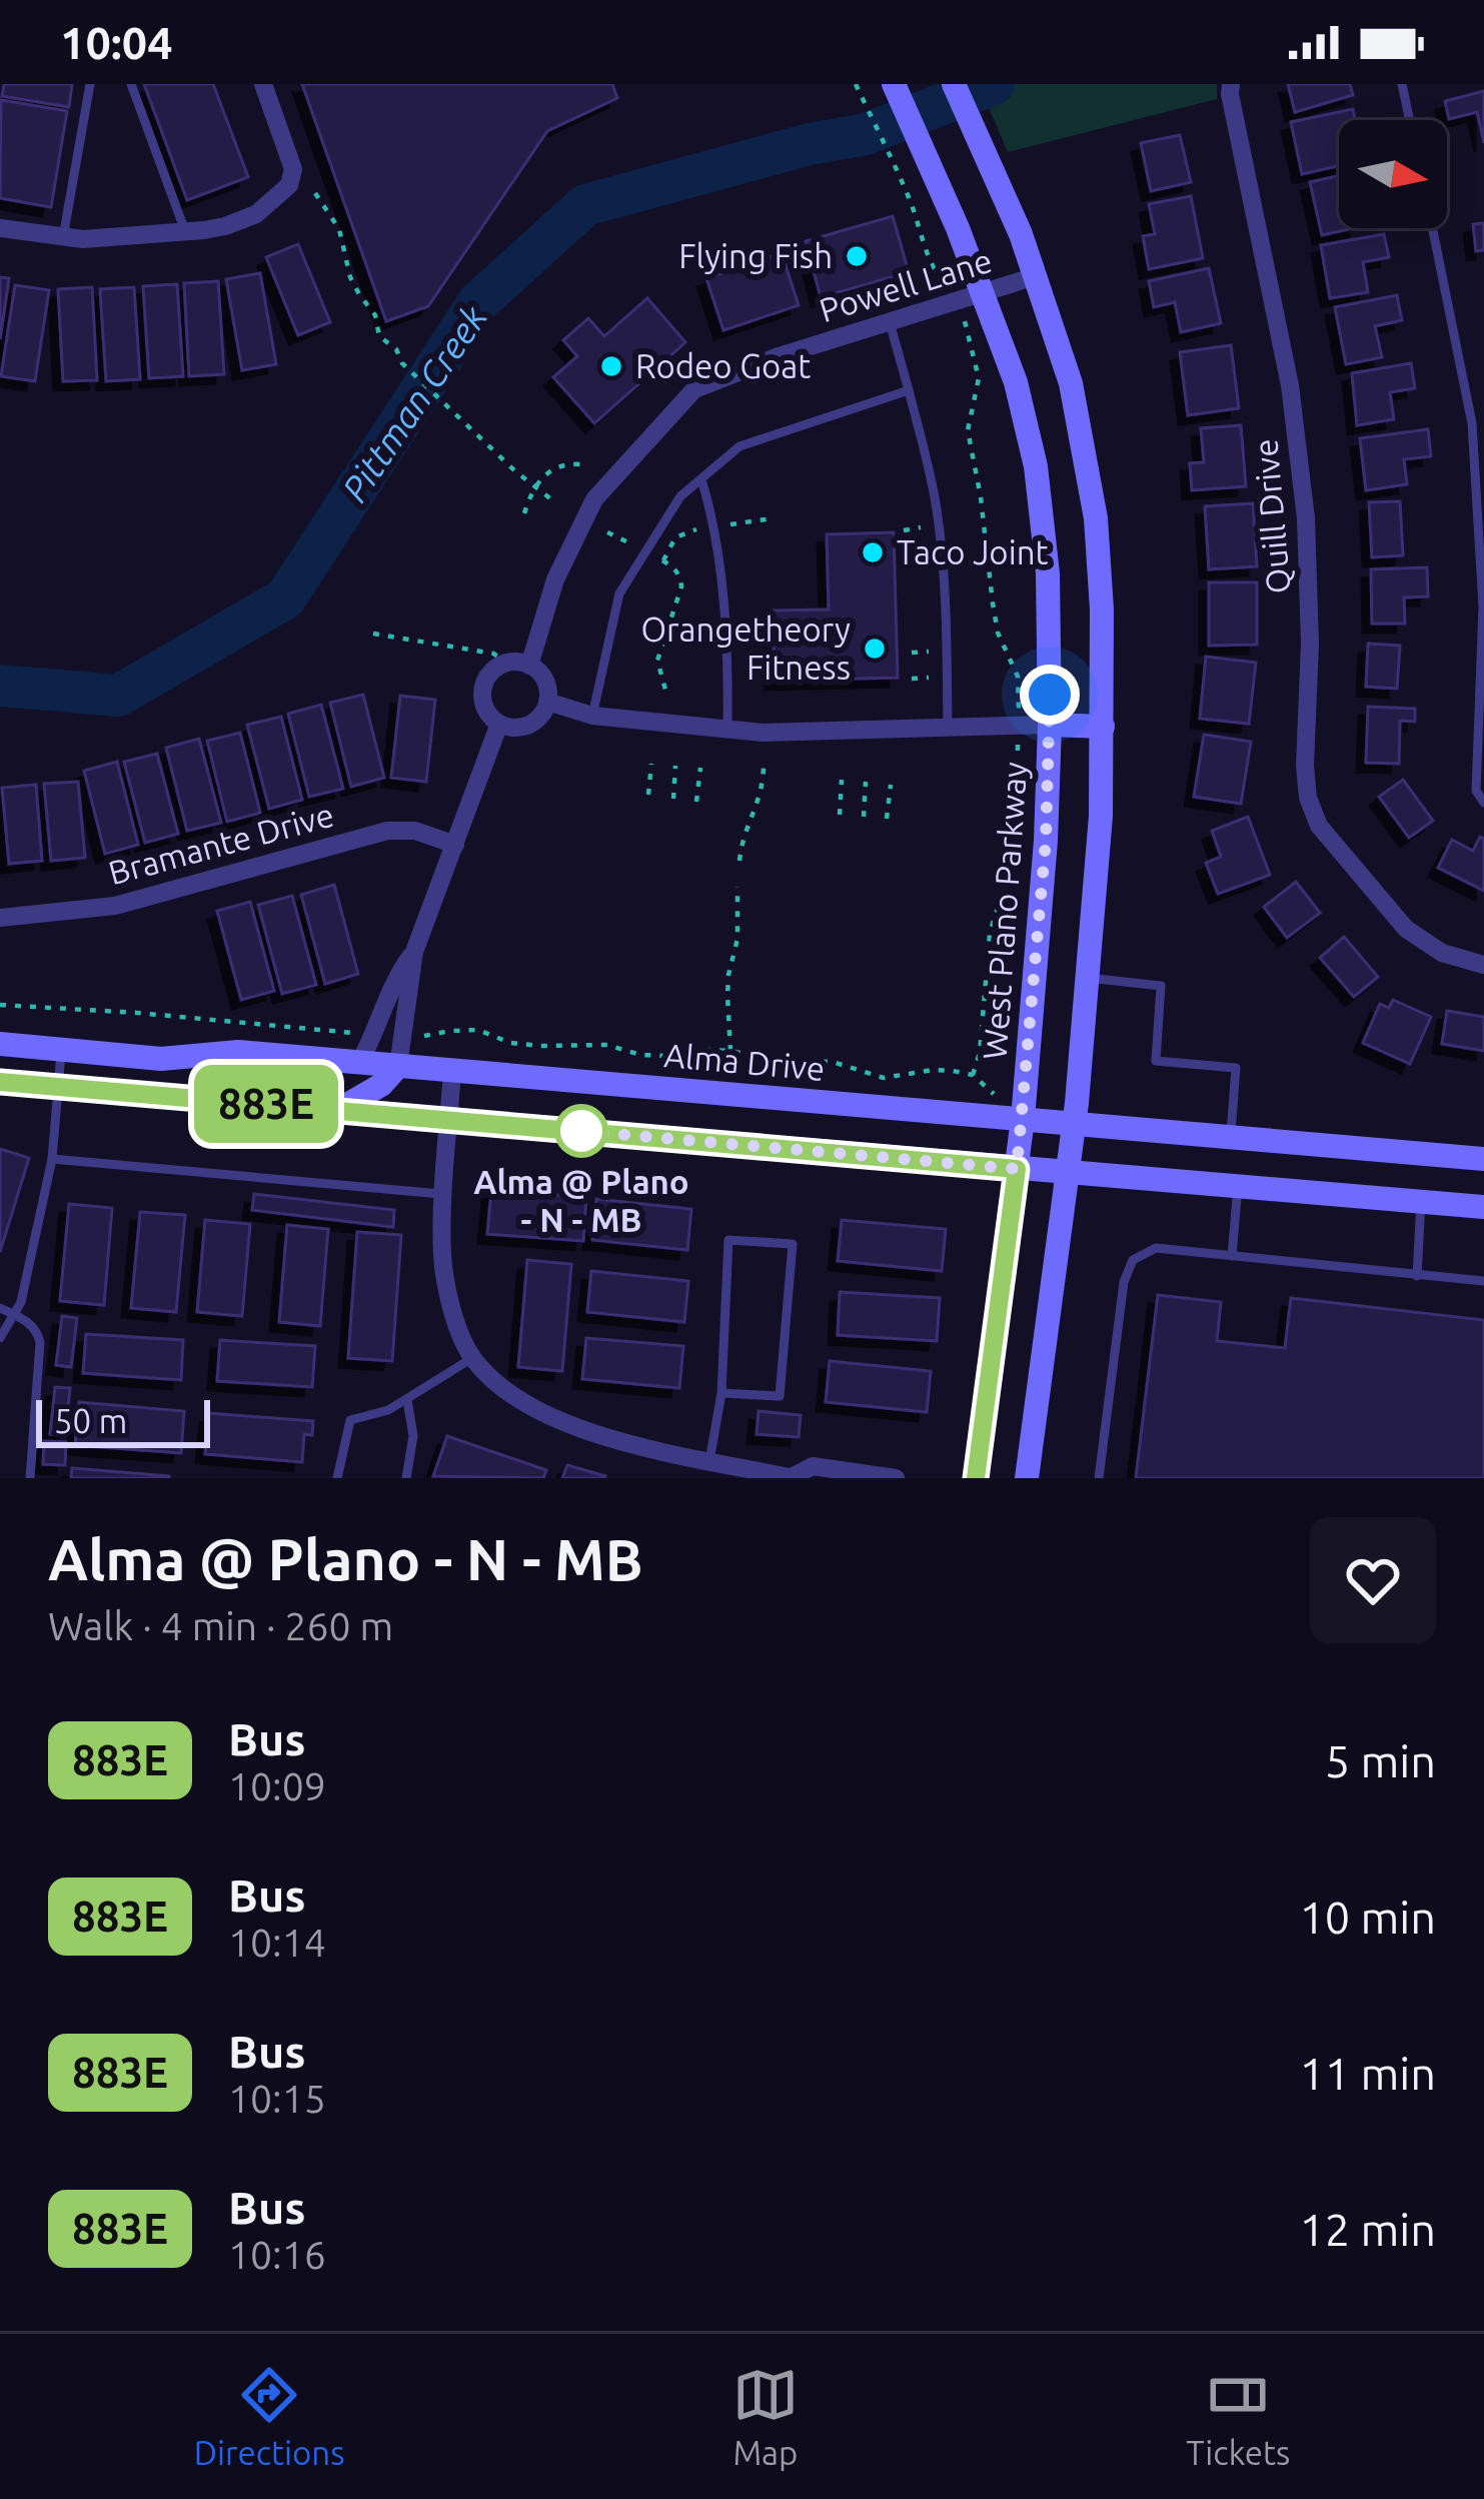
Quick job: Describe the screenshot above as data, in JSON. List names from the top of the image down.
{
  "streets": {
    "main road": ["West Plano Parkway", "Alma Drive"],
    "street": ["Powell Lane", "Quill Drive", "Bramante Drive"]
  },
  "crossings": [
    ["Powell Lane", "West Plano Parkway"],
    ["West Plano Parkway", "Alma Drive"]
  ],
  "water": ["Pittman Creek"],
  "places": [
    "Flying Fish",
    "Rodeo Goat",
    "Taco Joint",
    "Orangetheory Fitness",
    "Alma @ Plano - N - MB"
  ],
  "lines": ["bus line 883E"],
  "scale_bar": "50 m",
  "north": "right",
  "page": {
    "status": "10:04",
    "on_map": "883E",
    "scale": "50 m",
    "heading": ["Alma @ Plano - N - MB", "Walk · 4 min · 260 m"],
    "list": [
      {
        "mark": "883E",
        "name": "Bus",
        "note": "10:09",
        "value": "5 min"
      },
      {
        "mark": "883E",
        "name": "Bus",
        "note": "10:14",
        "value": "10 min"
      },
      {
        "mark": "883E",
        "name": "Bus",
        "note": "10:15",
        "value": "11 min"
      },
      {
        "mark": "883E",
        "name": "Bus",
        "note": "10:16",
        "value": "12 min"
      }
    ],
    "tabs": ["Directions", "Map", "Tickets"]
  }
}
